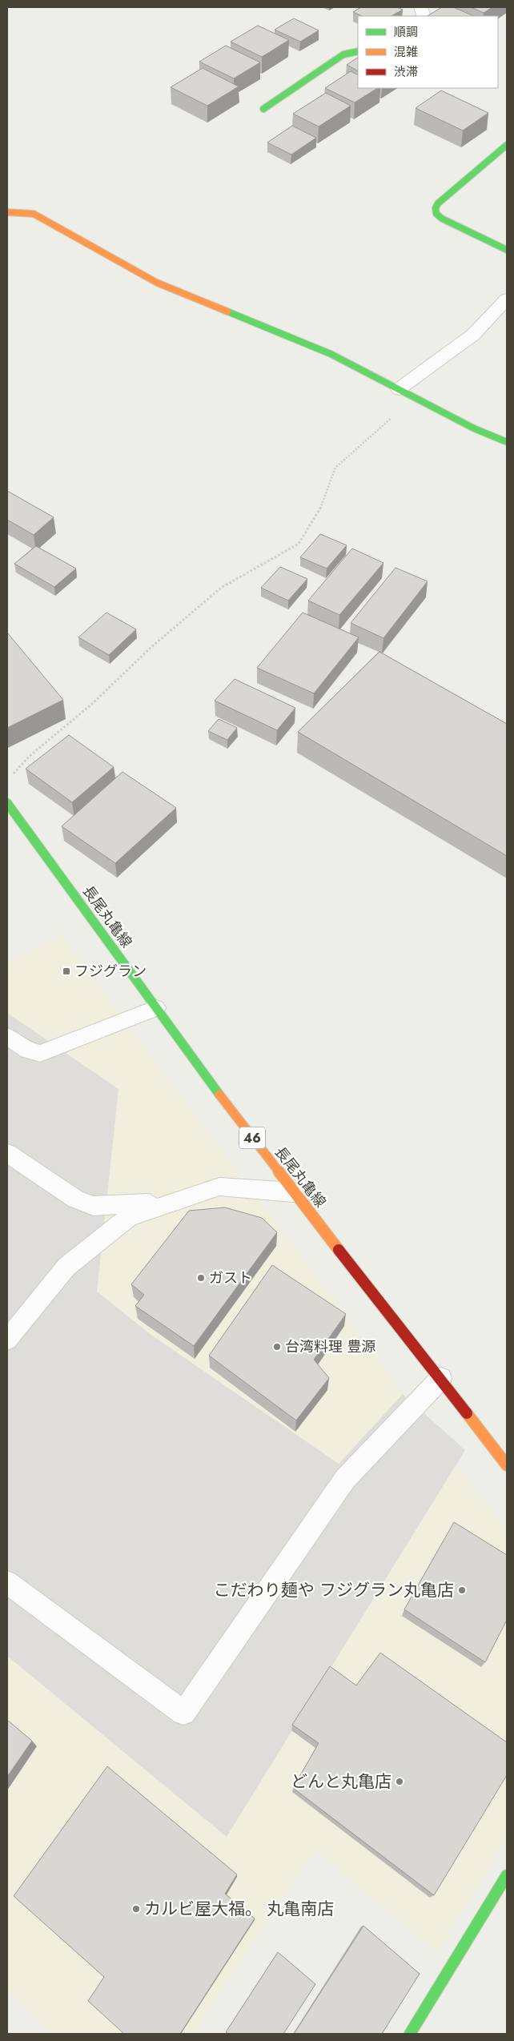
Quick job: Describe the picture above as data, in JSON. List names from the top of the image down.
{
  "streets": {
    "street": ["長尾丸亀線", "46"]
  },
  "places": {
    "transit": ["フジグラン"],
    "other": [
      "ガスト",
      "台湾料理 豊源",
      "こだわり麺や フジグラン丸亀店",
      "どんと丸亀店",
      "カルビ屋大福。 丸亀南店"
    ]
  },
  "legend": ["順調", "混雑", "渋滞"]
}
